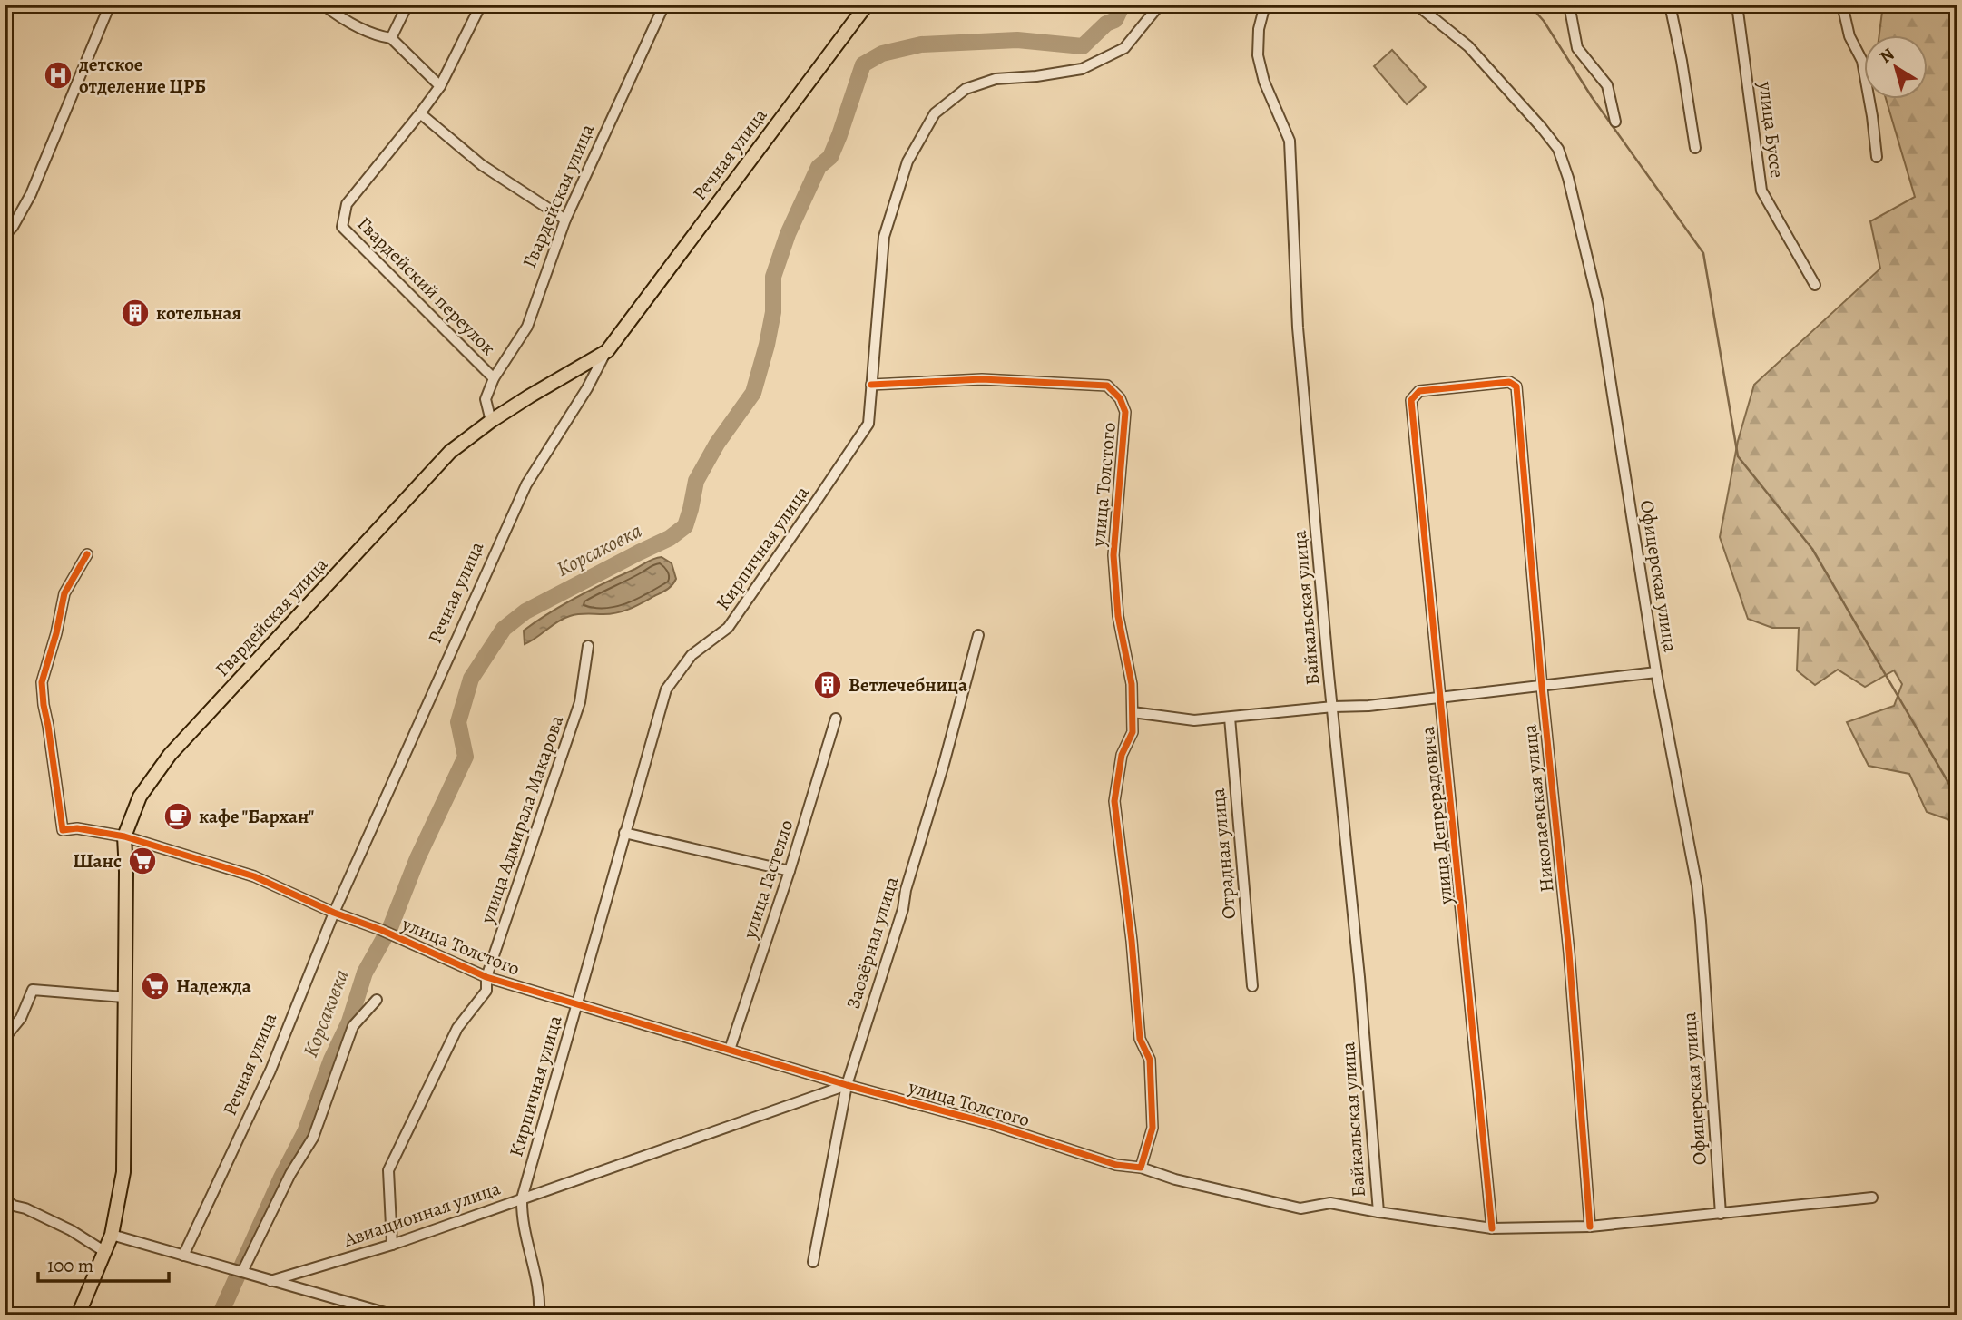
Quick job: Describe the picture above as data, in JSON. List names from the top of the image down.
{
  "streets": {
    "main road": ["Речная улица", "Гвардейская улица"],
    "street": [
      "улица Буссе",
      "Гвардейский переулок",
      "улица Толстого",
      "Кирпичная улица",
      "Офицерская улица",
      "Байкальская улица",
      "Николаевская улица",
      "улица Депрерадовича",
      "улица Адмирала Макарова",
      "Отрадная улица",
      "улица Гастелло",
      "Заозёрная улица",
      "Авиационная улица"
    ]
  },
  "crossings": [
    ["Речная улица", "улица Толстого"],
    ["Гвардейская улица", "Гвардейский переулок"],
    ["Гвардейская улица", "улица Толстого"],
    ["улица Толстого", "Кирпичная улица"],
    ["улица Толстого", "улица Адмирала Макарова"],
    ["улица Толстого", "улица Гастелло"],
    ["улица Толстого", "Заозёрная улица"],
    ["улица Толстого", "Авиационная улица"],
    ["Кирпичная улица", "Авиационная улица"],
    ["Николаевская улица", "улица Депрерадовича"],
    ["улица Адмирала Макарова", "Авиационная улица"],
    ["Заозёрная улица", "Авиационная улица"]
  ],
  "water": ["Корсаковка"],
  "places": {
    "hospital": ["детское отделение ЦРБ"],
    "building": ["котельная", "Ветлечебница"],
    "cafe": ["кафе \"Бархан\""],
    "supermarket": ["Шанс", "Надежда"]
  },
  "scale_bar": "100 m",
  "north": "top left"
}
